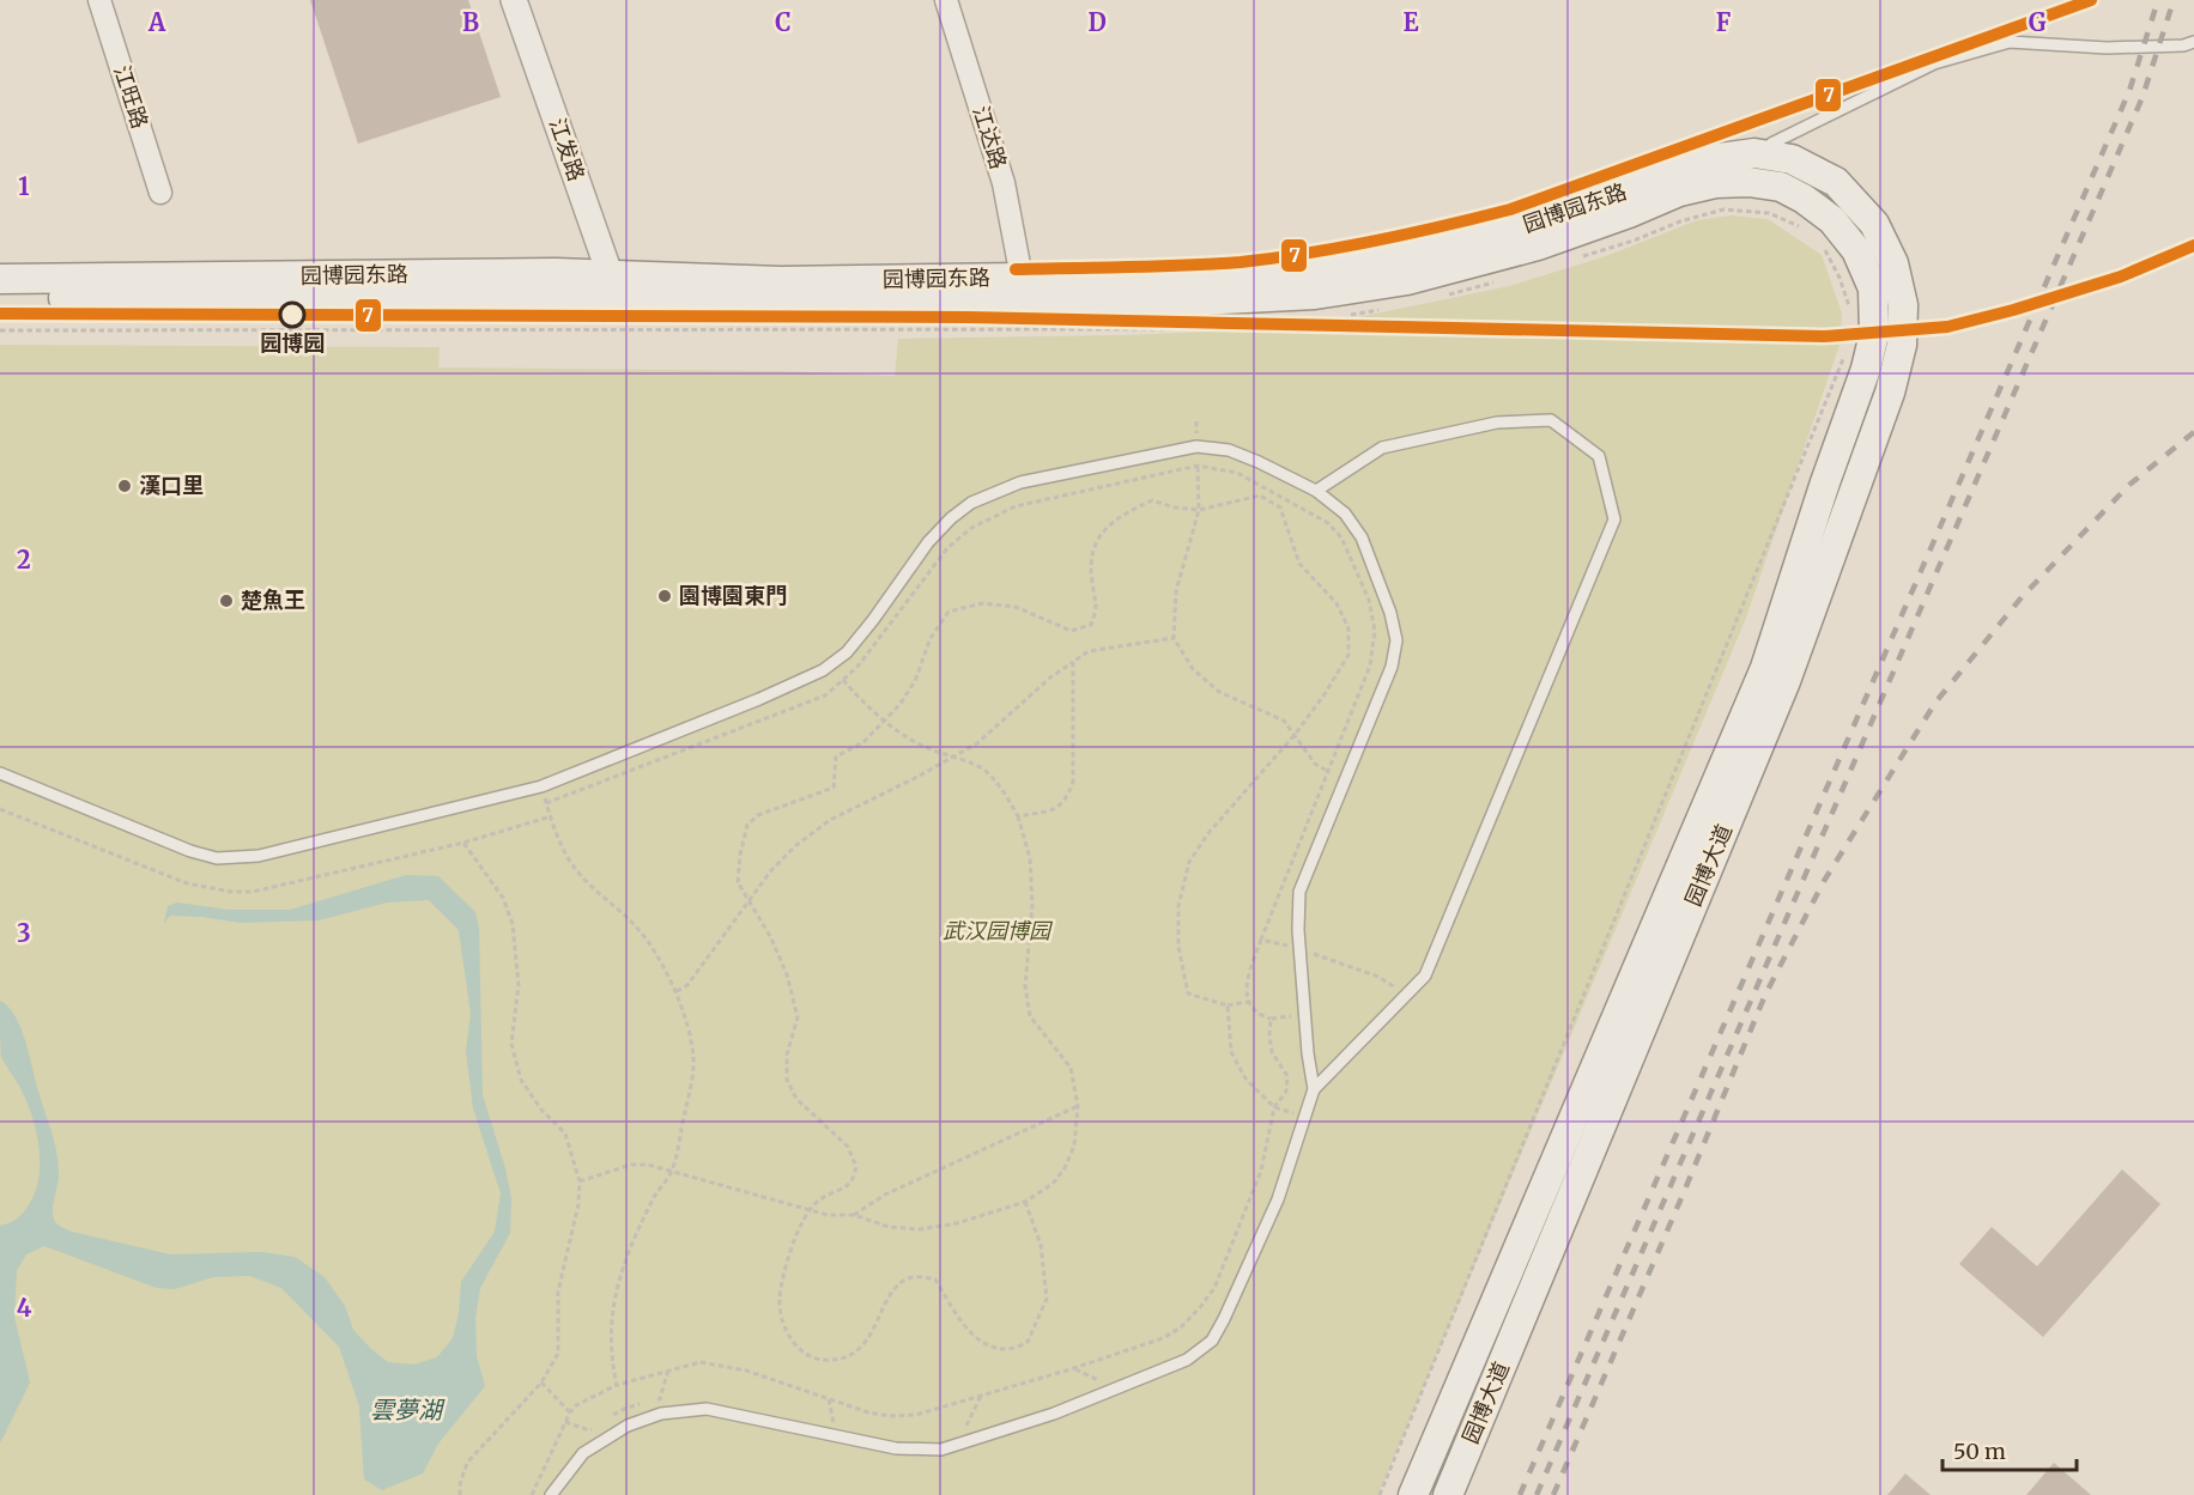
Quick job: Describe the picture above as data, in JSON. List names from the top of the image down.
{
  "streets": {
    "main road": ["园博园东路", "园博大道"],
    "street": ["江旺路", "江达路", "江发路"]
  },
  "crossings": [
    ["江达路", "园博园东路"],
    ["江发路", "园博园东路"],
    ["园博园东路", "园博大道"]
  ],
  "water": ["雲夢湖"],
  "parks": ["武汉园博园"],
  "places": [
    "园博园",
    "漢口里",
    "園博園東門",
    "楚魚王"
  ],
  "lines": ["transit line 7"],
  "scale_bar": "50 m",
  "grid": {
    "columns": [
      "A",
      "B",
      "C",
      "D",
      "E",
      "F",
      "G"
    ],
    "rows": [
      "1",
      "2",
      "3",
      "4"
    ]
  }
}
